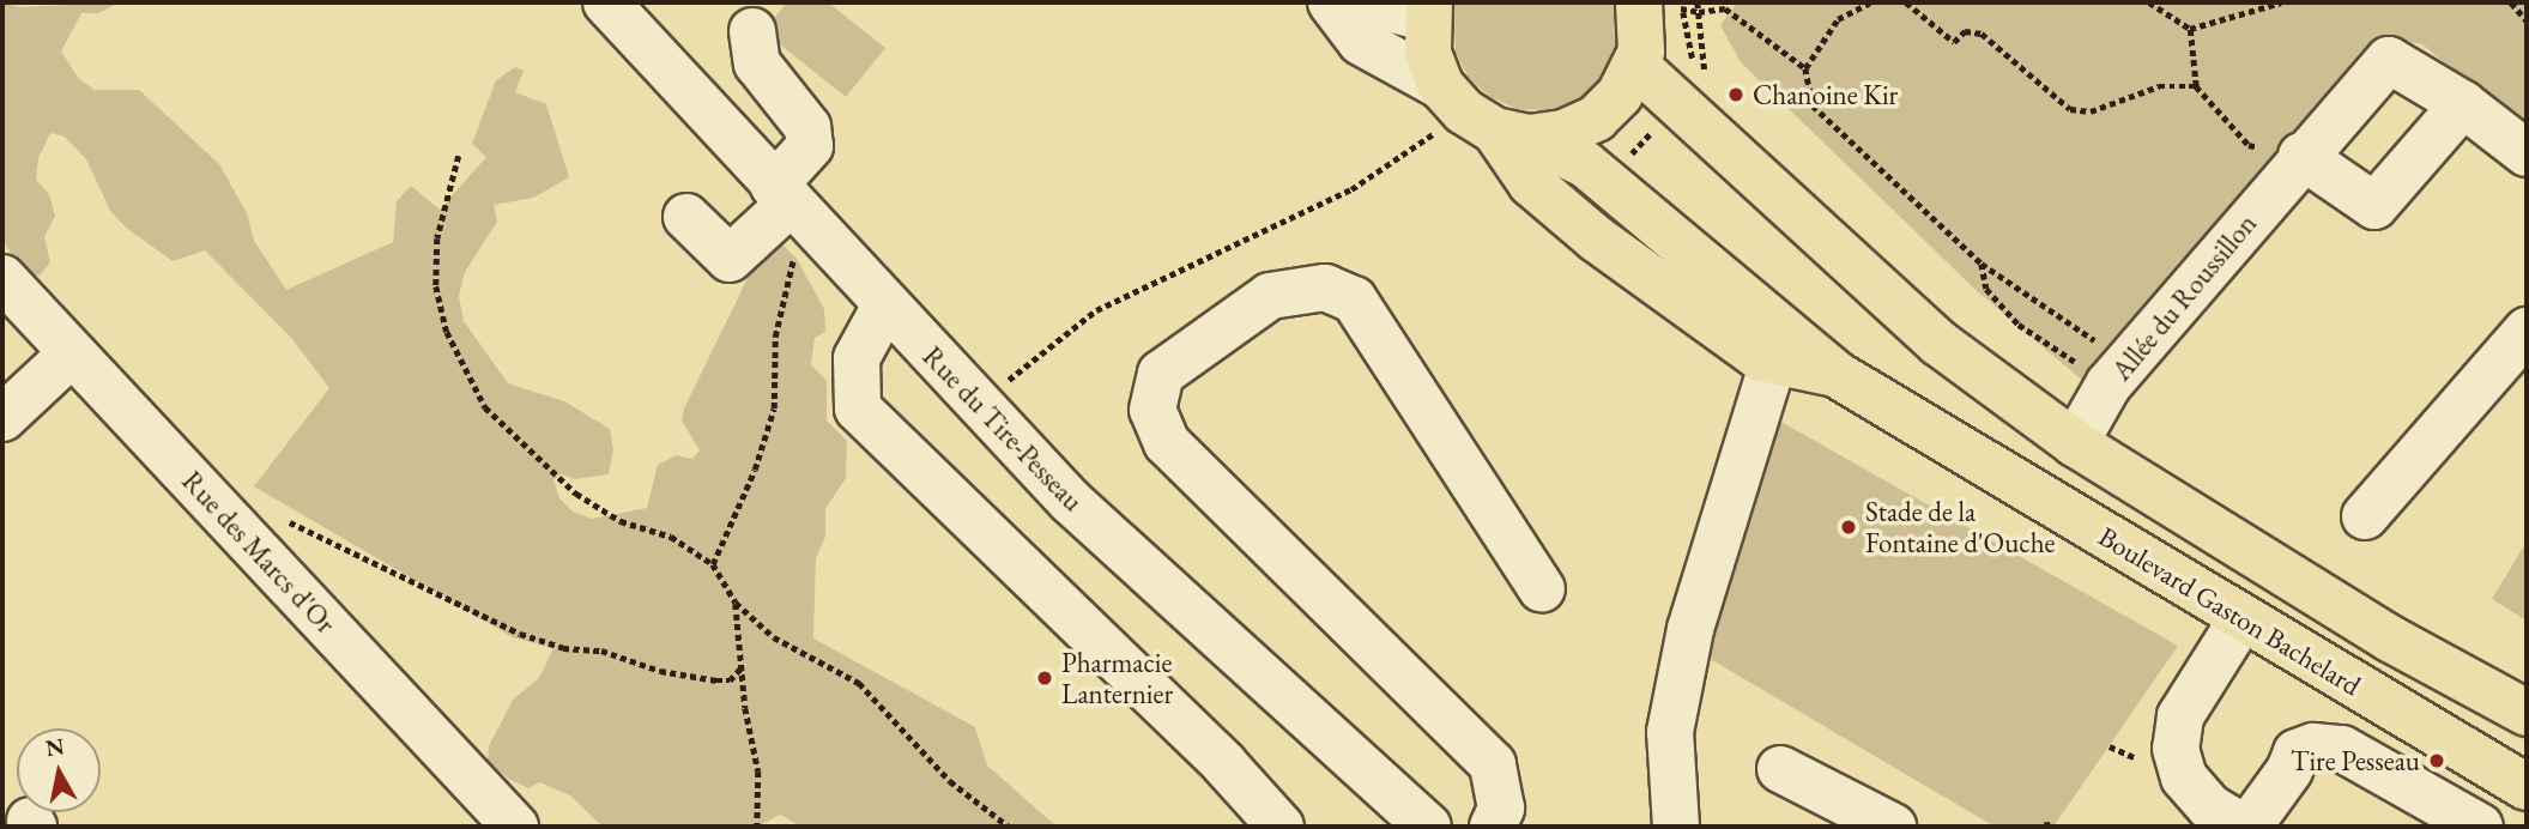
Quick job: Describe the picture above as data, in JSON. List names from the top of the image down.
{
  "streets": {
    "main road": ["Boulevard Gaston Bachelard"],
    "street": ["Allée du Roussillon", "Rue du Tire-Pesseau", "Rue des Marcs d'Or"]
  },
  "places": [
    "Chanoine Kir",
    "Stade de la Fontaine d'Ouche",
    "Pharmacie Lanternier",
    "Tire Pesseau"
  ],
  "north": "top"
}
